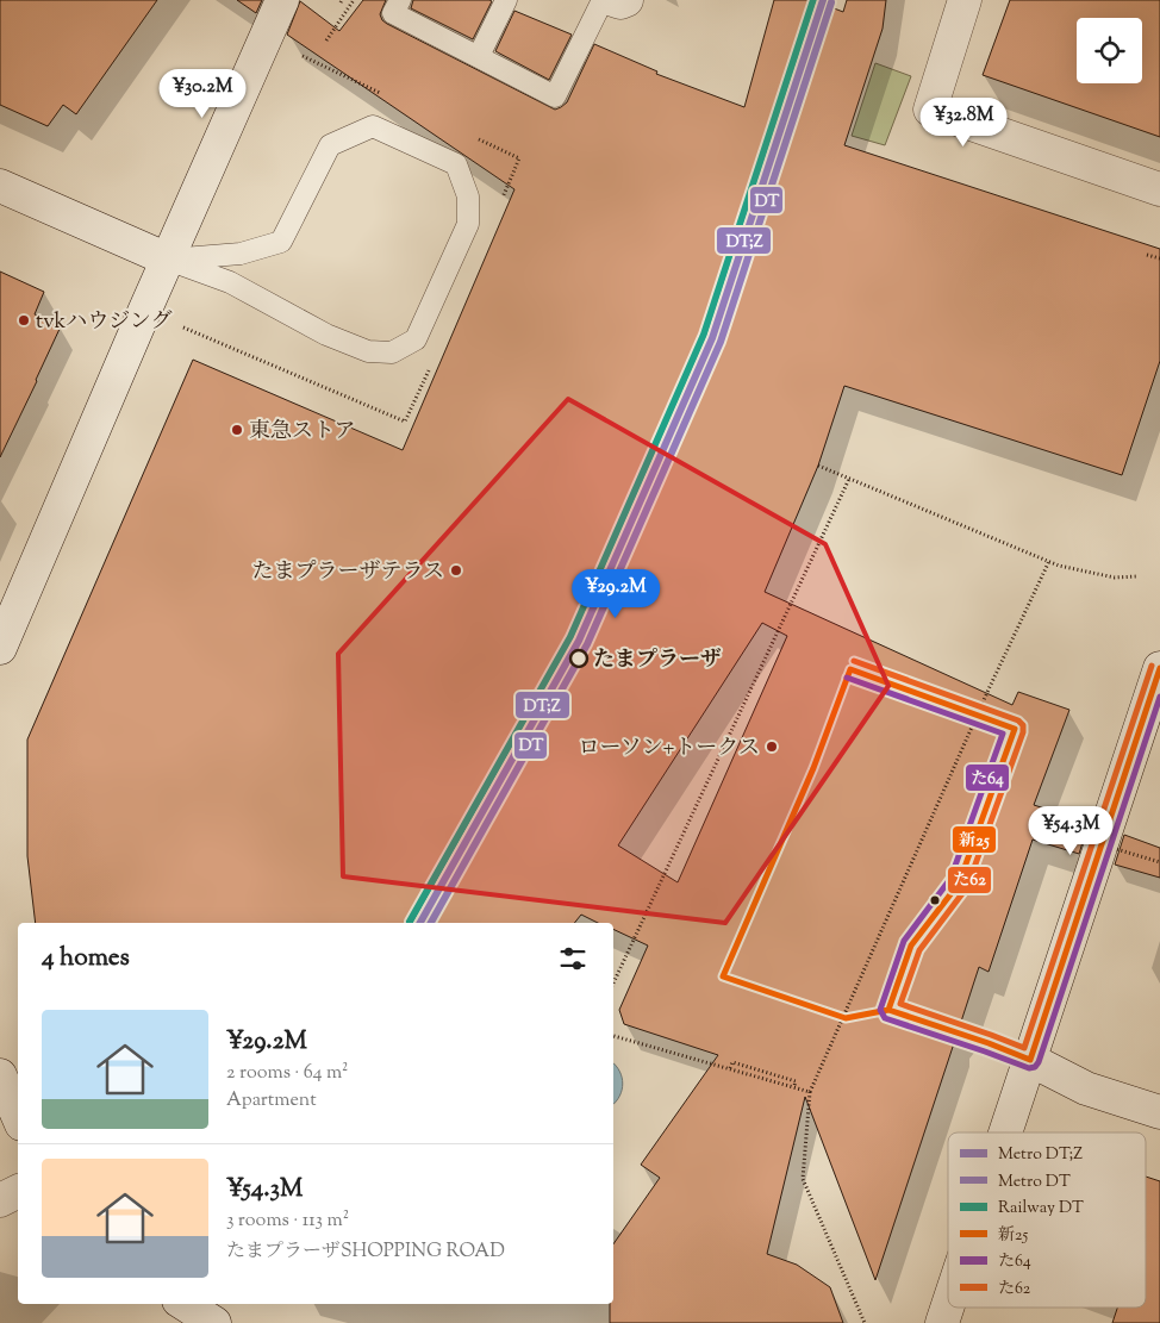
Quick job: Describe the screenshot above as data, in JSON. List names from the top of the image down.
{
  "places": [
    "tvkハウジング",
    "東急ストア",
    "たまプラーザテラス",
    "たまプラーザ",
    "ローソン+トークス"
  ],
  "lines": [
    "metro line DT;Z",
    "rail line DT",
    "metro line DT",
    "transit line た62",
    "transit line 新25",
    "transit line た64"
  ],
  "legend": [
    "Metro DT;Z",
    "Metro DT",
    "Railway DT",
    "新25",
    "た64",
    "た62"
  ],
  "page": {
    "price": [
      "¥30.2M",
      "¥32.8M",
      "¥29.2M",
      "¥54.3M"
    ],
    "heading": "4 homes",
    "list": [
      {
        "name": "¥29.2M",
        "note": "2 rooms · 64 m² · Apartment"
      },
      {
        "name": "¥54.3M",
        "note": "3 rooms · 113 m² · たまプラーザSHOPPING ROAD"
      }
    ]
  }
}
